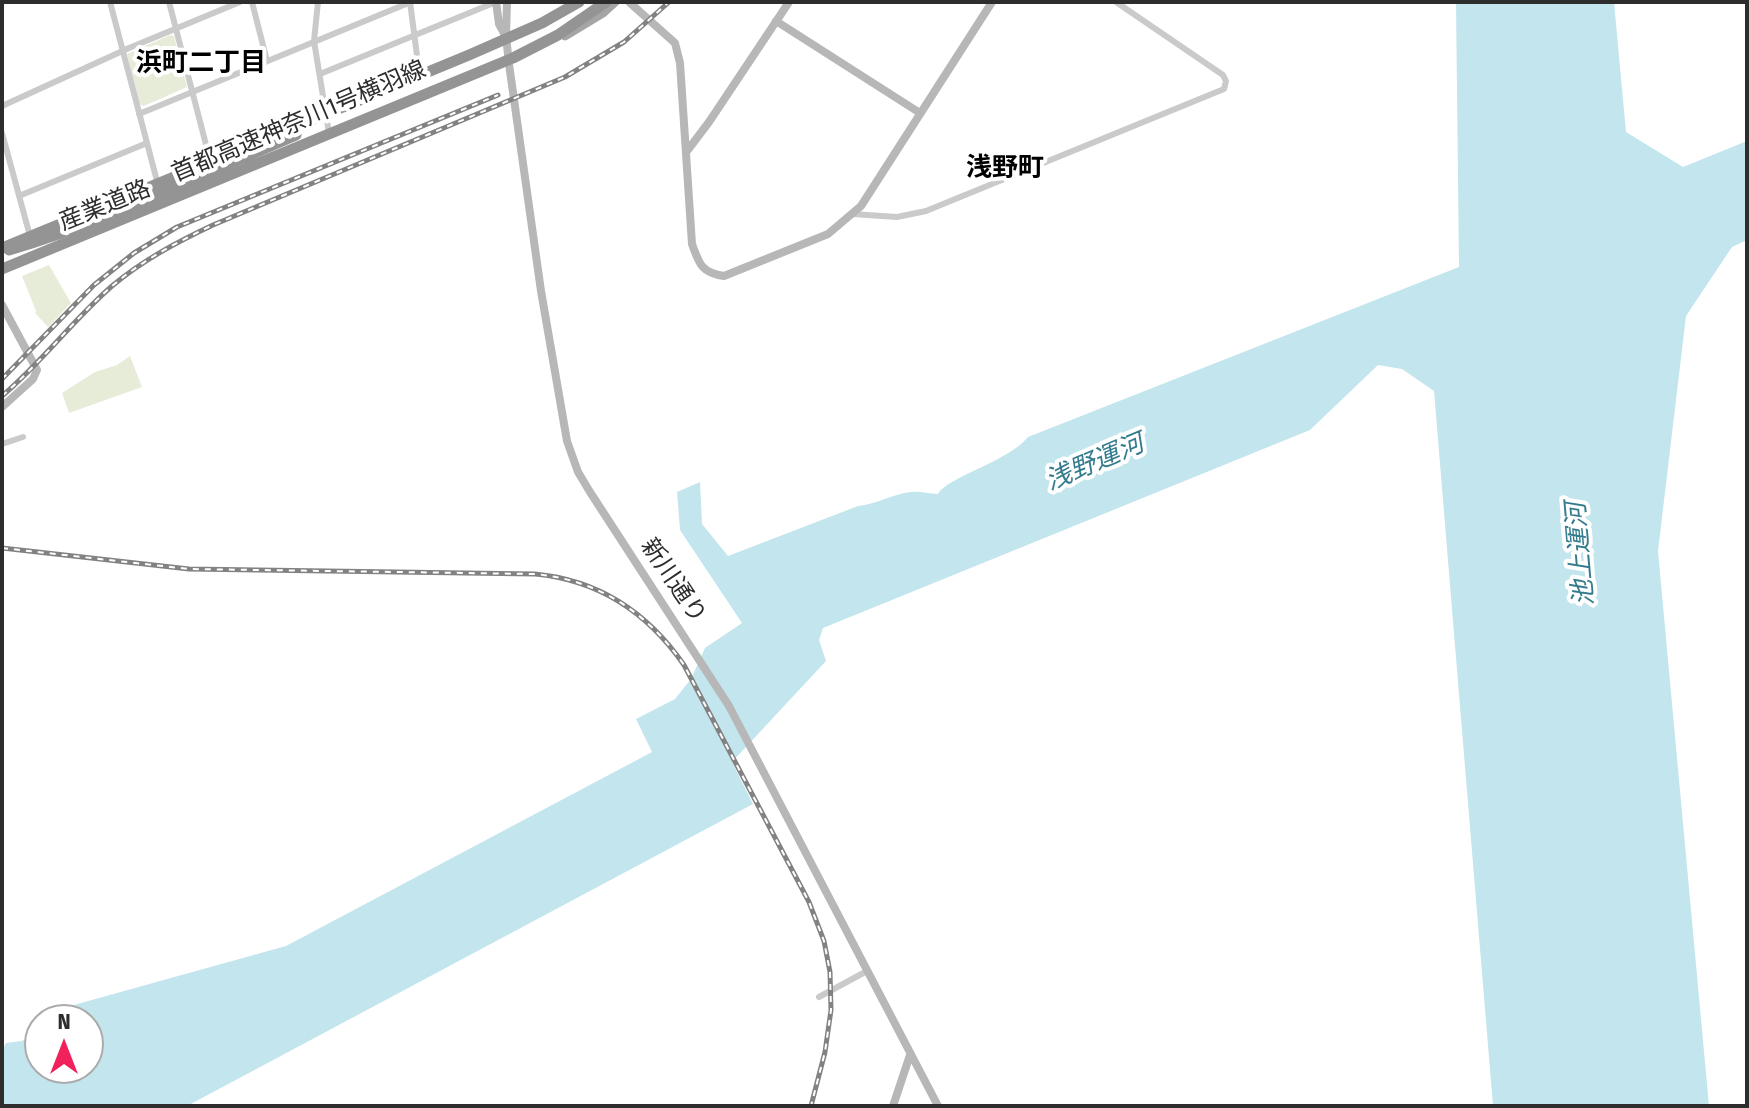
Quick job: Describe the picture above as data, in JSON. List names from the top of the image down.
{
  "streets": {
    "highway": ["首都高速神奈川1号横羽線"],
    "main road": ["産業道路"],
    "street": ["新川通り"]
  },
  "crossings": [
    ["首都高速神奈川1号横羽線", "産業道路"],
    ["産業道路", "新川通り"]
  ],
  "districts": ["浜町二丁目", "浅野町"],
  "water": ["浅野運河", "池上運河"],
  "north": "top"
}
